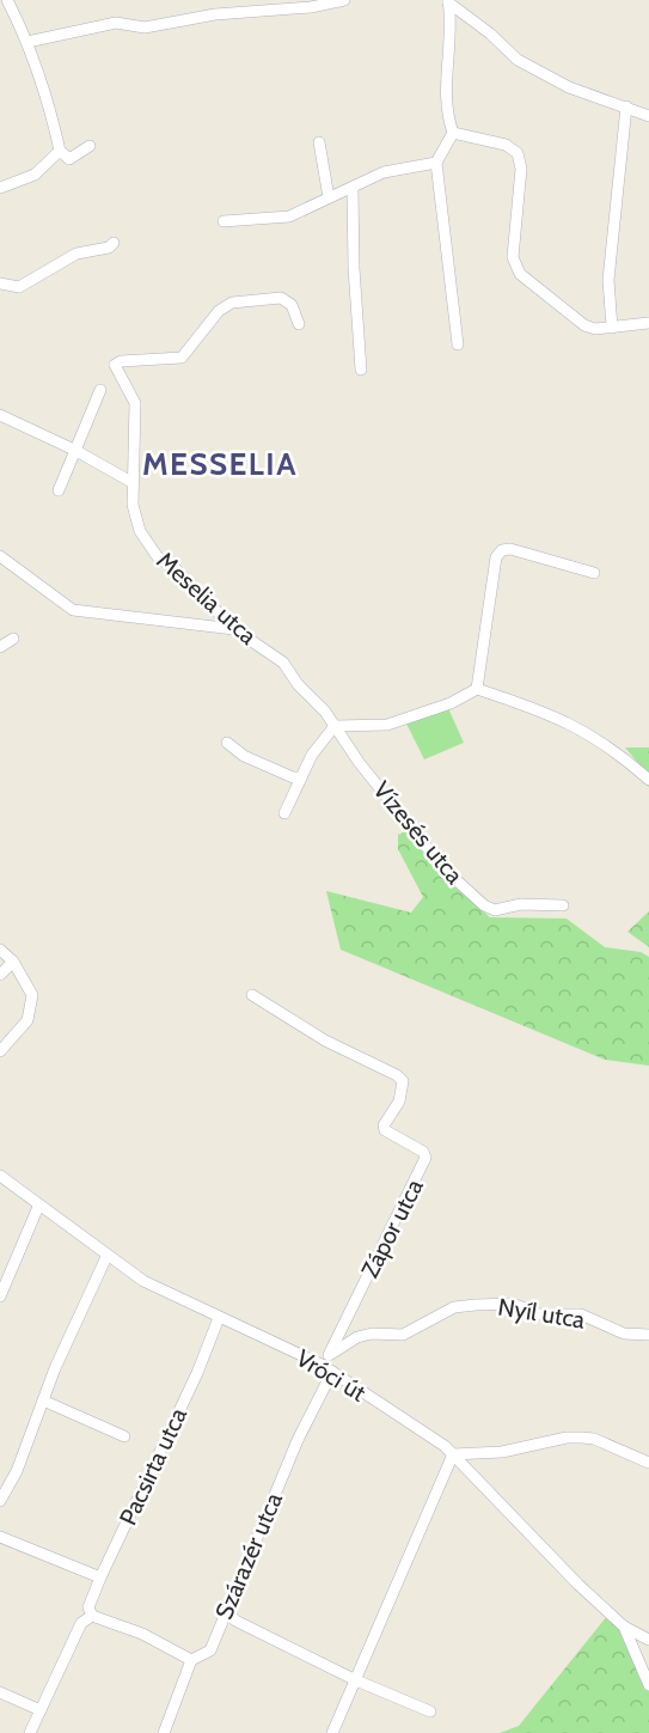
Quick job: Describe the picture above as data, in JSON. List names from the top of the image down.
{
  "streets": {
    "street": [
      "Meselia utca",
      "Vízesés utca",
      "Zápor utca",
      "Nyíl utca",
      "Vróci út",
      "Pacsirta utca",
      "Szárazér utca"
    ]
  },
  "crossings": [
    ["Meselia utca", "Vízesés utca"],
    ["Zápor utca", "Nyíl utca"],
    ["Zápor utca", "Vróci út"],
    ["Nyíl utca", "Vróci út"],
    ["Vróci út", "Pacsirta utca"],
    ["Vróci út", "Szárazér utca"]
  ],
  "districts": ["MESSELIA"]
}
